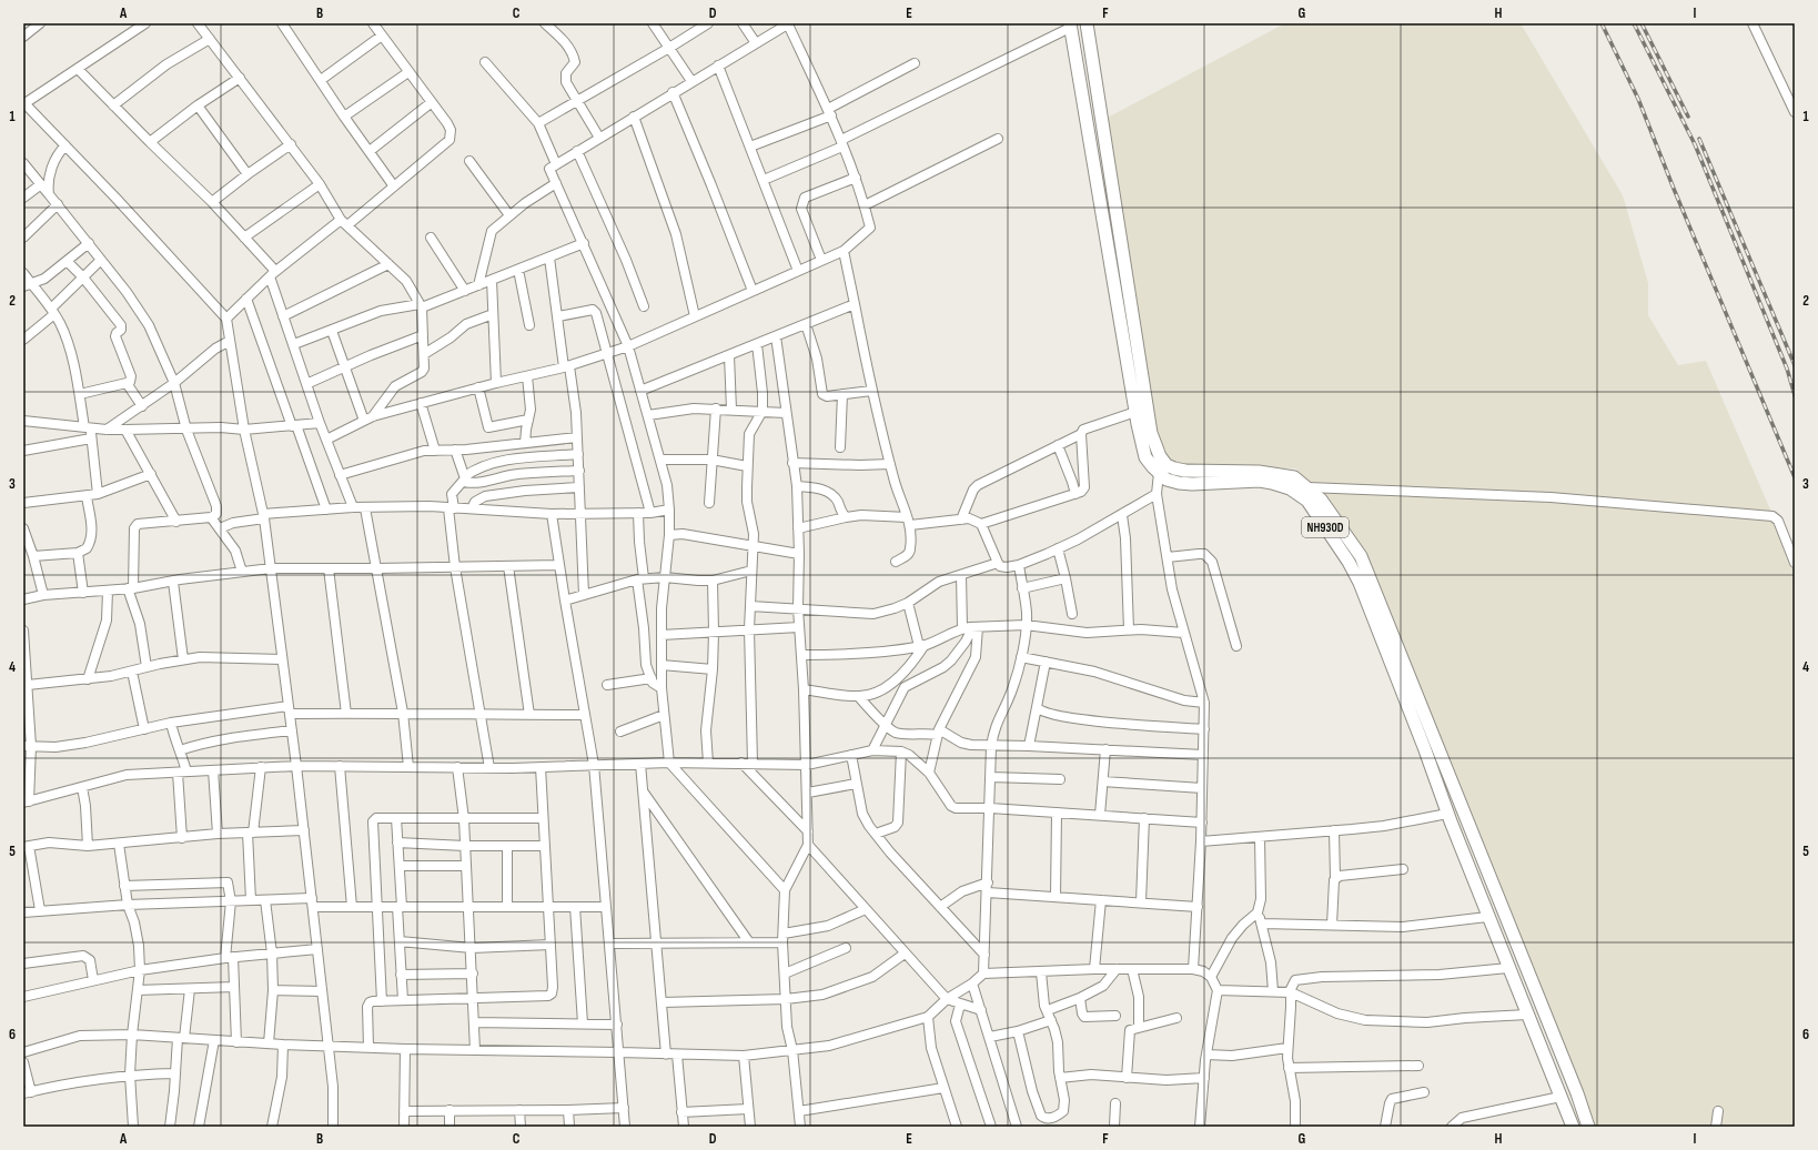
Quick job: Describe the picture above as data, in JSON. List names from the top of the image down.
{
  "streets": {
    "highway": ["NH930D"]
  },
  "grid": {
    "columns": [
      "A",
      "B",
      "C",
      "D",
      "E",
      "F",
      "G",
      "H",
      "I"
    ],
    "rows": [
      "1",
      "2",
      "3",
      "4",
      "5",
      "6"
    ]
  }
}
